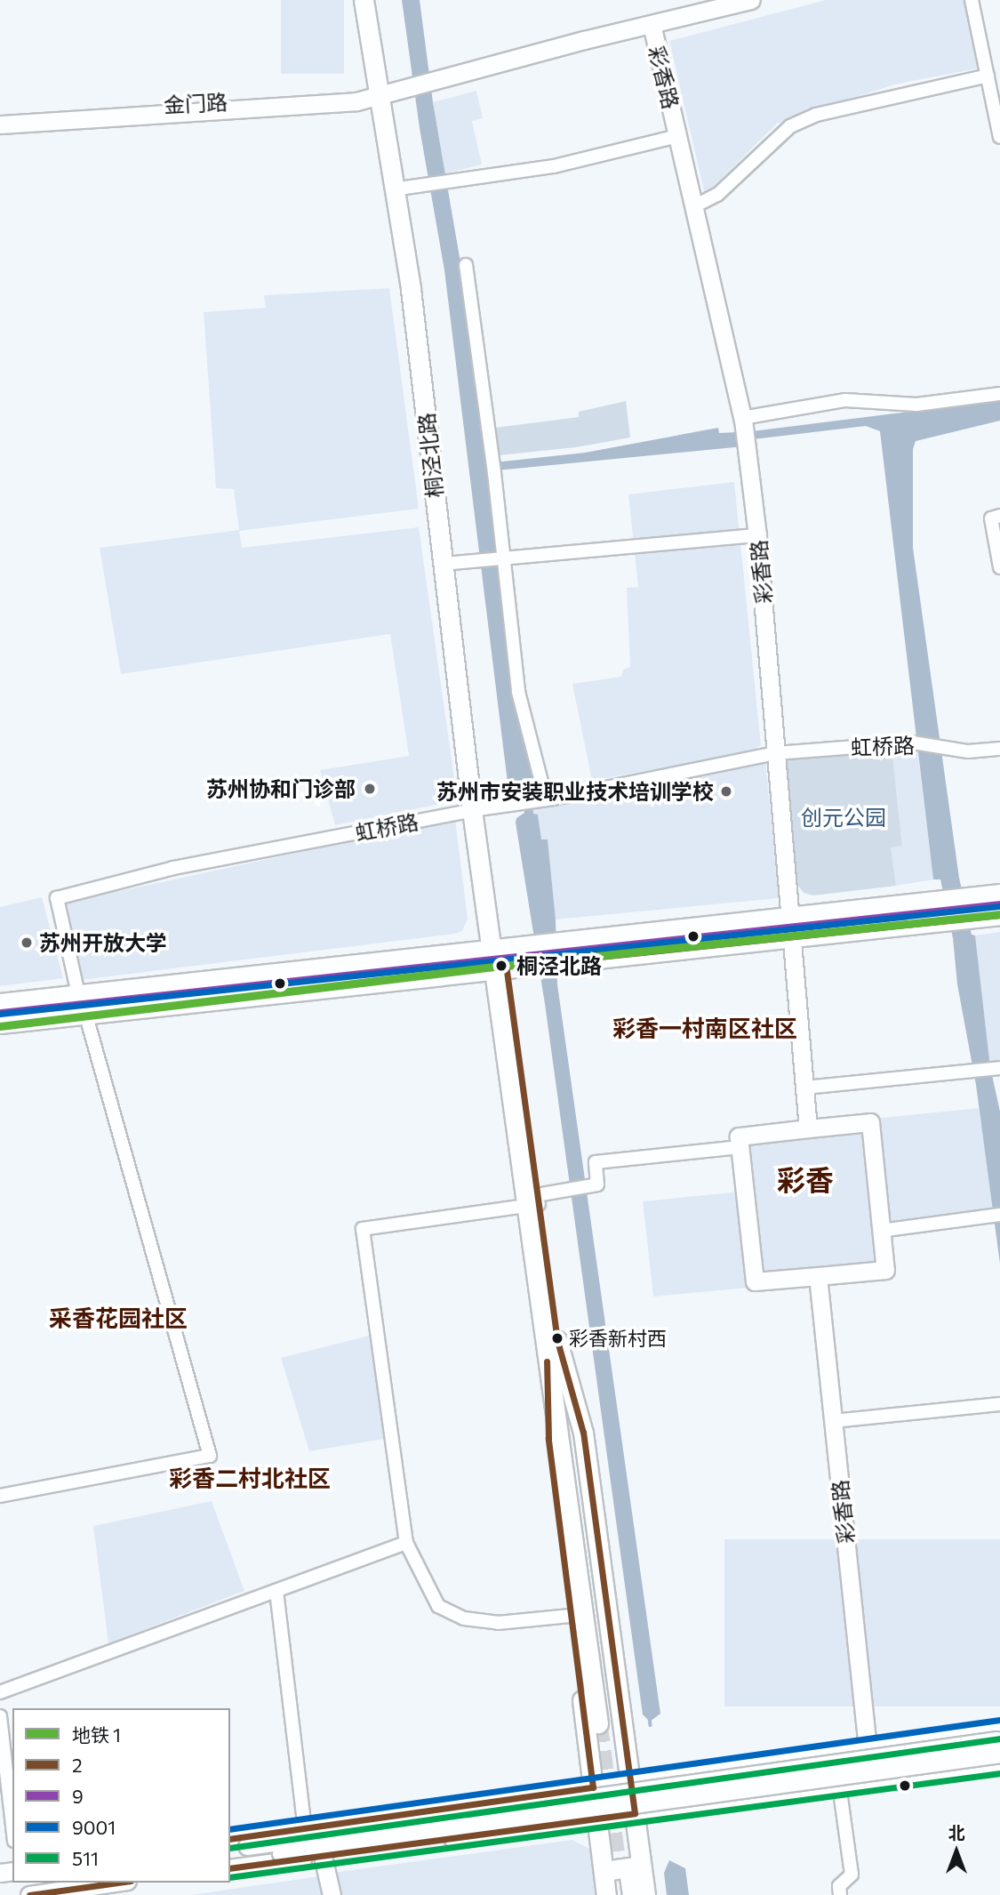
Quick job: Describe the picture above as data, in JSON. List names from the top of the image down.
{
  "streets": {
    "main road": ["彩香路", "金门路", "桐泾北路"],
    "street": ["虹桥路"]
  },
  "crossings": [
    ["彩香路", "金门路"],
    ["彩香路", "虹桥路"],
    ["金门路", "桐泾北路"],
    ["桐泾北路", "虹桥路"]
  ],
  "districts": [
    "彩香一村南区社区",
    "彩香",
    "采香花园社区",
    "彩香二村北社区"
  ],
  "parks": ["创元公园"],
  "places": [
    "苏州协和门诊部",
    "苏州市安装职业技术培训学校",
    "苏州开放大学",
    "桐泾北路",
    "彩香新村西"
  ],
  "lines": [
    "transit line 9",
    "transit line 9001",
    "metro line 1",
    "transit line 2",
    "transit line 511"
  ],
  "legend": [
    "地铁 1",
    "2",
    "9",
    "9001",
    "511"
  ],
  "north": "top"
}
